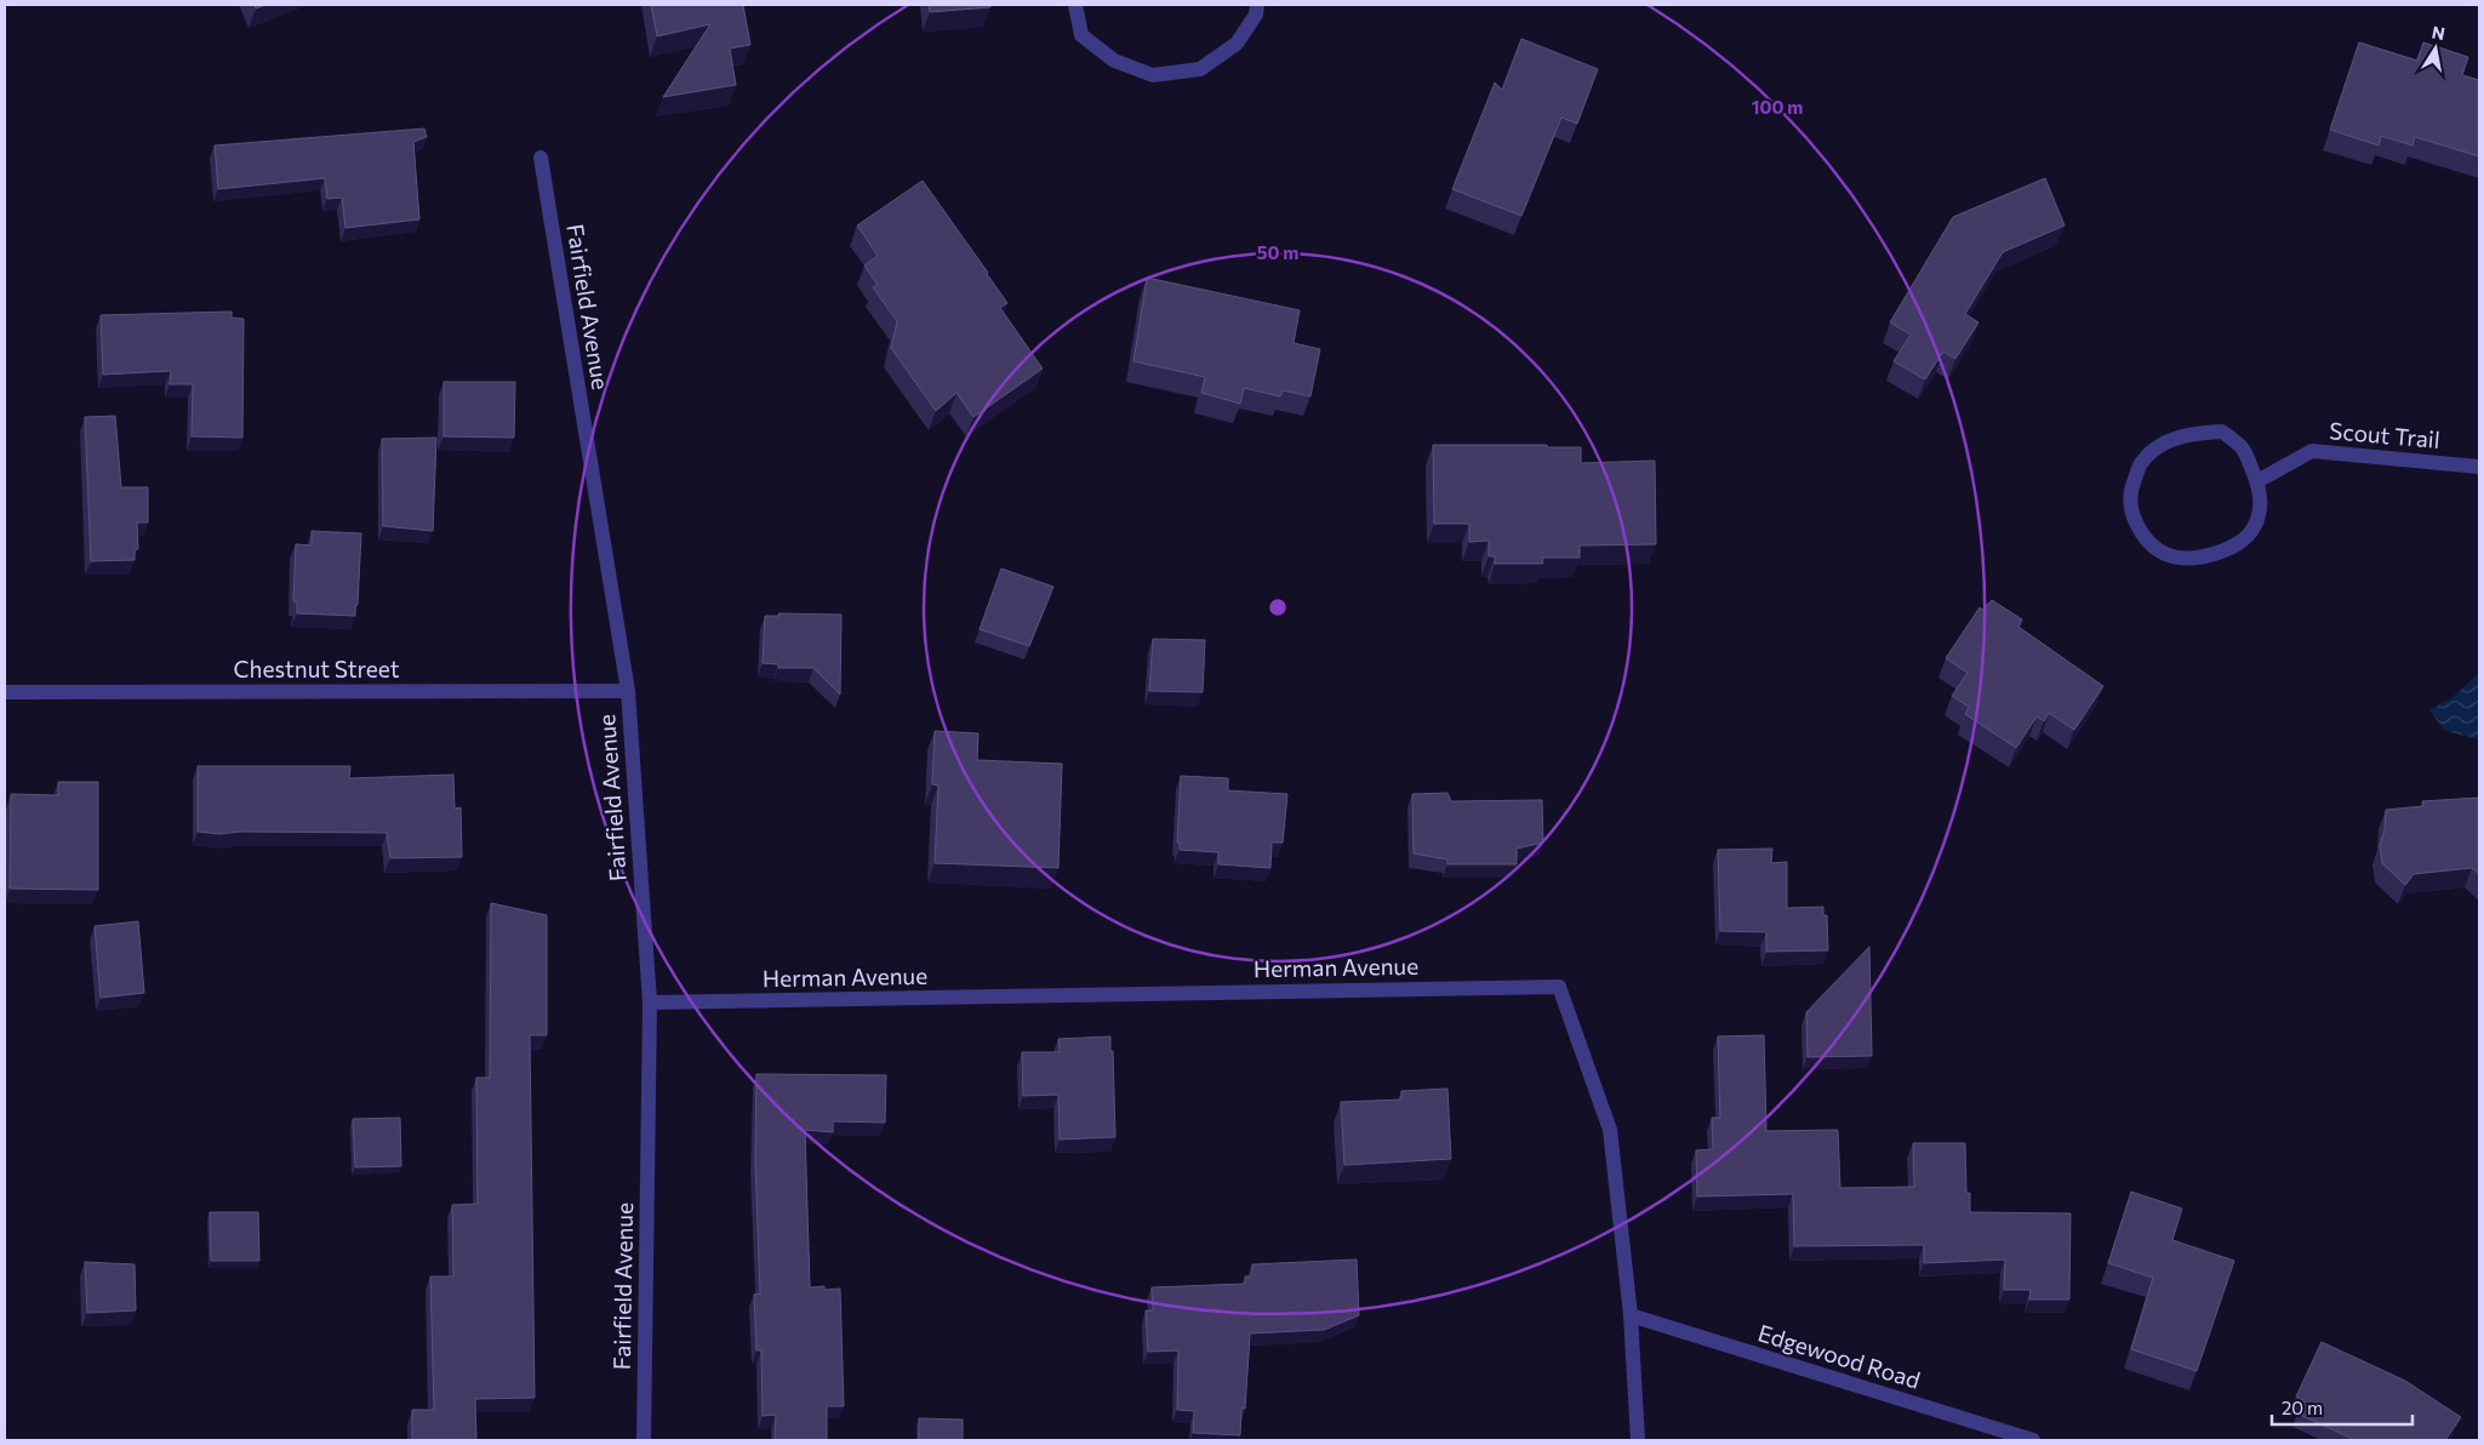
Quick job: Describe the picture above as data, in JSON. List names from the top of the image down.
{
  "streets": {
    "street": [
      "Fairfield Avenue",
      "Scout Trail",
      "Chestnut Street",
      "Herman Avenue",
      "Edgewood Road"
    ]
  },
  "crossings": [
    ["Fairfield Avenue", "Chestnut Street"],
    ["Fairfield Avenue", "Herman Avenue"],
    ["Herman Avenue", "Edgewood Road"]
  ],
  "scale_bar": "20 m",
  "north": "top",
  "rings": ["100 m", "50 m"]
}
